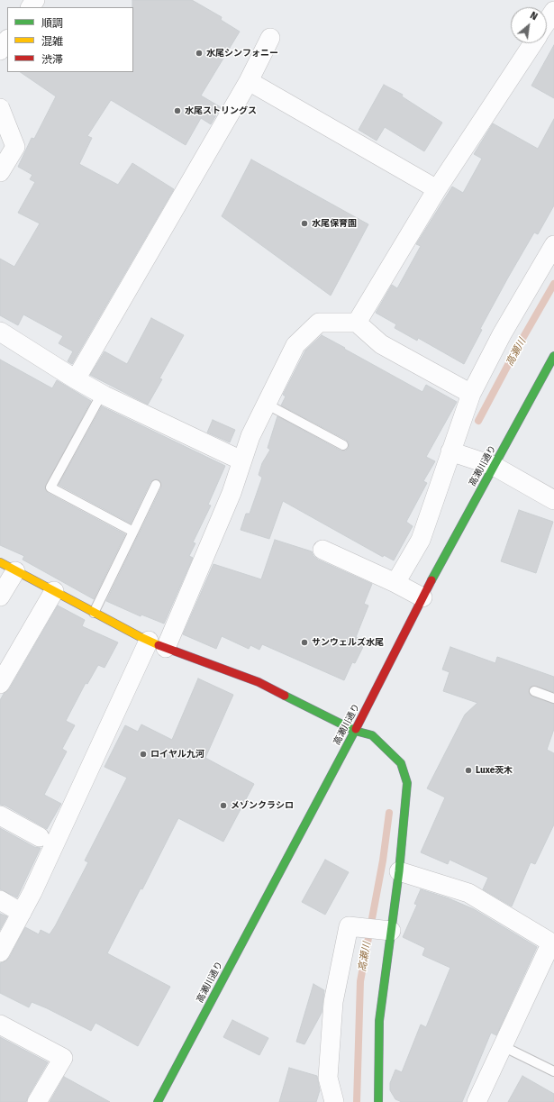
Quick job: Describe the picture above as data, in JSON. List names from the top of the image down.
{
  "streets": {
    "street": ["高瀬川通り"]
  },
  "water": ["高瀬川"],
  "places": [
    "水尾シンフォニー",
    "水尾ストリングス",
    "水尾保育園",
    "サンウェルズ水尾",
    "ロイヤル九河",
    "Luxe茨木",
    "メゾンクラシロ"
  ],
  "legend": ["順調", "混雑", "渋滞"],
  "north": "top right"
}
